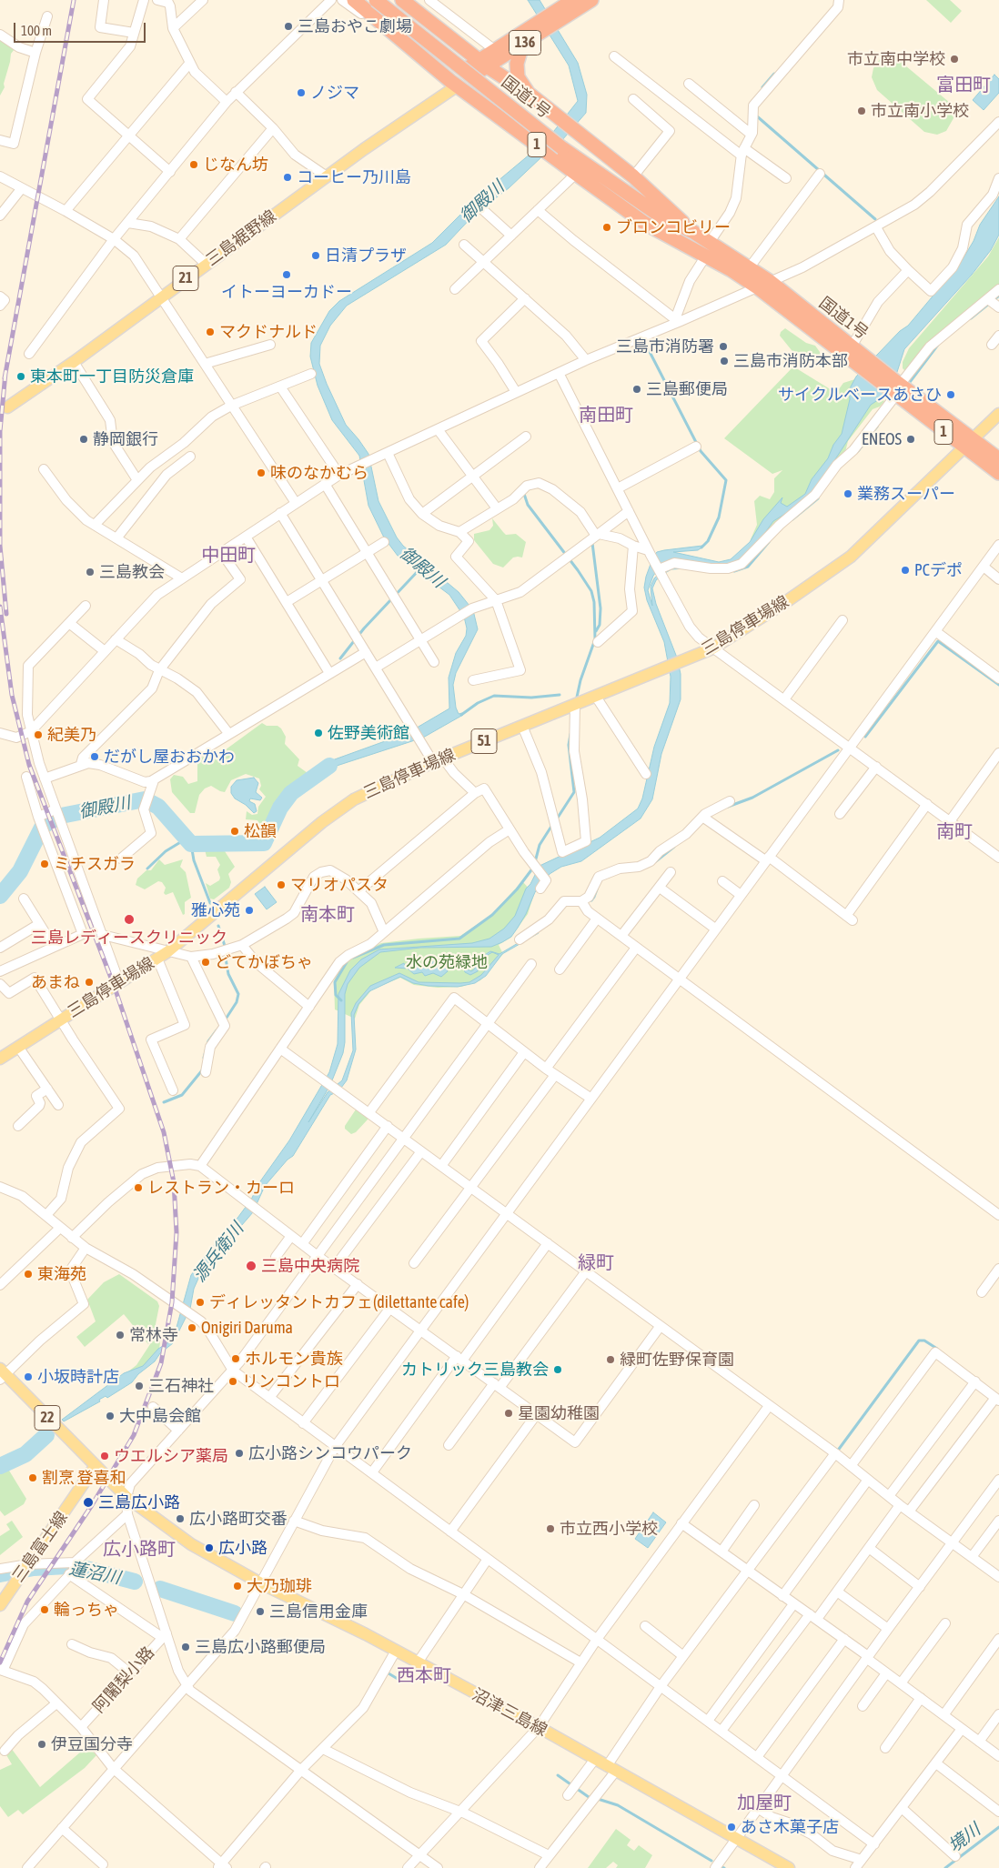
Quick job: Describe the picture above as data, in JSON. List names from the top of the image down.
{
  "streets": {
    "highway": ["136", "国道1号", "1"],
    "main road": [
      "三島裾野線",
      "21",
      "三島停車場線",
      "51",
      "22",
      "三島富士線",
      "沼津三島線"
    ],
    "street": ["阿闍梨小路"]
  },
  "crossings": [
    ["136", "1"],
    ["136", "三島裾野線"],
    ["国道1号", "1"],
    ["国道1号", "三島停車場線"],
    ["1", "三島裾野線"],
    ["22", "三島富士線"],
    ["22", "沼津三島線"],
    ["三島富士線", "沼津三島線"]
  ],
  "districts": [
    "富田町",
    "南田町",
    "中田町",
    "南町",
    "南本町",
    "緑町",
    "広小路町",
    "西本町",
    "加屋町"
  ],
  "water": [
    "御殿川",
    "源兵衛川",
    "蓮沼川",
    "境川"
  ],
  "parks": ["水の苑緑地"],
  "places": [
    "三島おやこ劇場",
    "市立南中学校",
    "ノジマ",
    "市立南小学校",
    "じなん坊",
    "コーヒー乃川島",
    "ブロンコビリー",
    "日清プラザ",
    "イトーヨーカドー",
    "マクドナルド",
    "三島市消防署",
    "三島市消防本部",
    "東本町一丁目防災倉庫",
    "三島郵便局",
    "サイクルベースあさひ",
    "静岡銀行",
    "ENEOS",
    "味のなかむら",
    "業務スーパー",
    "PCデポ",
    "三島教会",
    "佐野美術館",
    "紀美乃",
    "だがし屋おおかわ",
    "松韻",
    "ミチスガラ",
    "マリオパスタ",
    "雅心苑",
    "三島レディースクリニック",
    "どてかぼちゃ",
    "あまね",
    "レストラン・カーロ",
    "三島中央病院",
    "東海苑",
    "ディレッタントカフェ(dilettante cafe)",
    "Onigiri Daruma",
    "常林寺",
    "ホルモン貴族",
    "緑町佐野保育園",
    "カトリック三島教会",
    "小坂時計店",
    "リンコントロ",
    "三石神社",
    "星園幼稚園",
    "大中島会館",
    "広小路シンコウパーク",
    "ウエルシア薬局",
    "割烹 登喜和",
    "三島広小路",
    "広小路町交番",
    "市立西小学校",
    "広小路",
    "大乃珈琲",
    "輪っちゃ",
    "三島信用金庫",
    "三島広小路郵便局",
    "伊豆国分寺",
    "あさ木菓子店"
  ],
  "scale_bar": "100 m"
}
